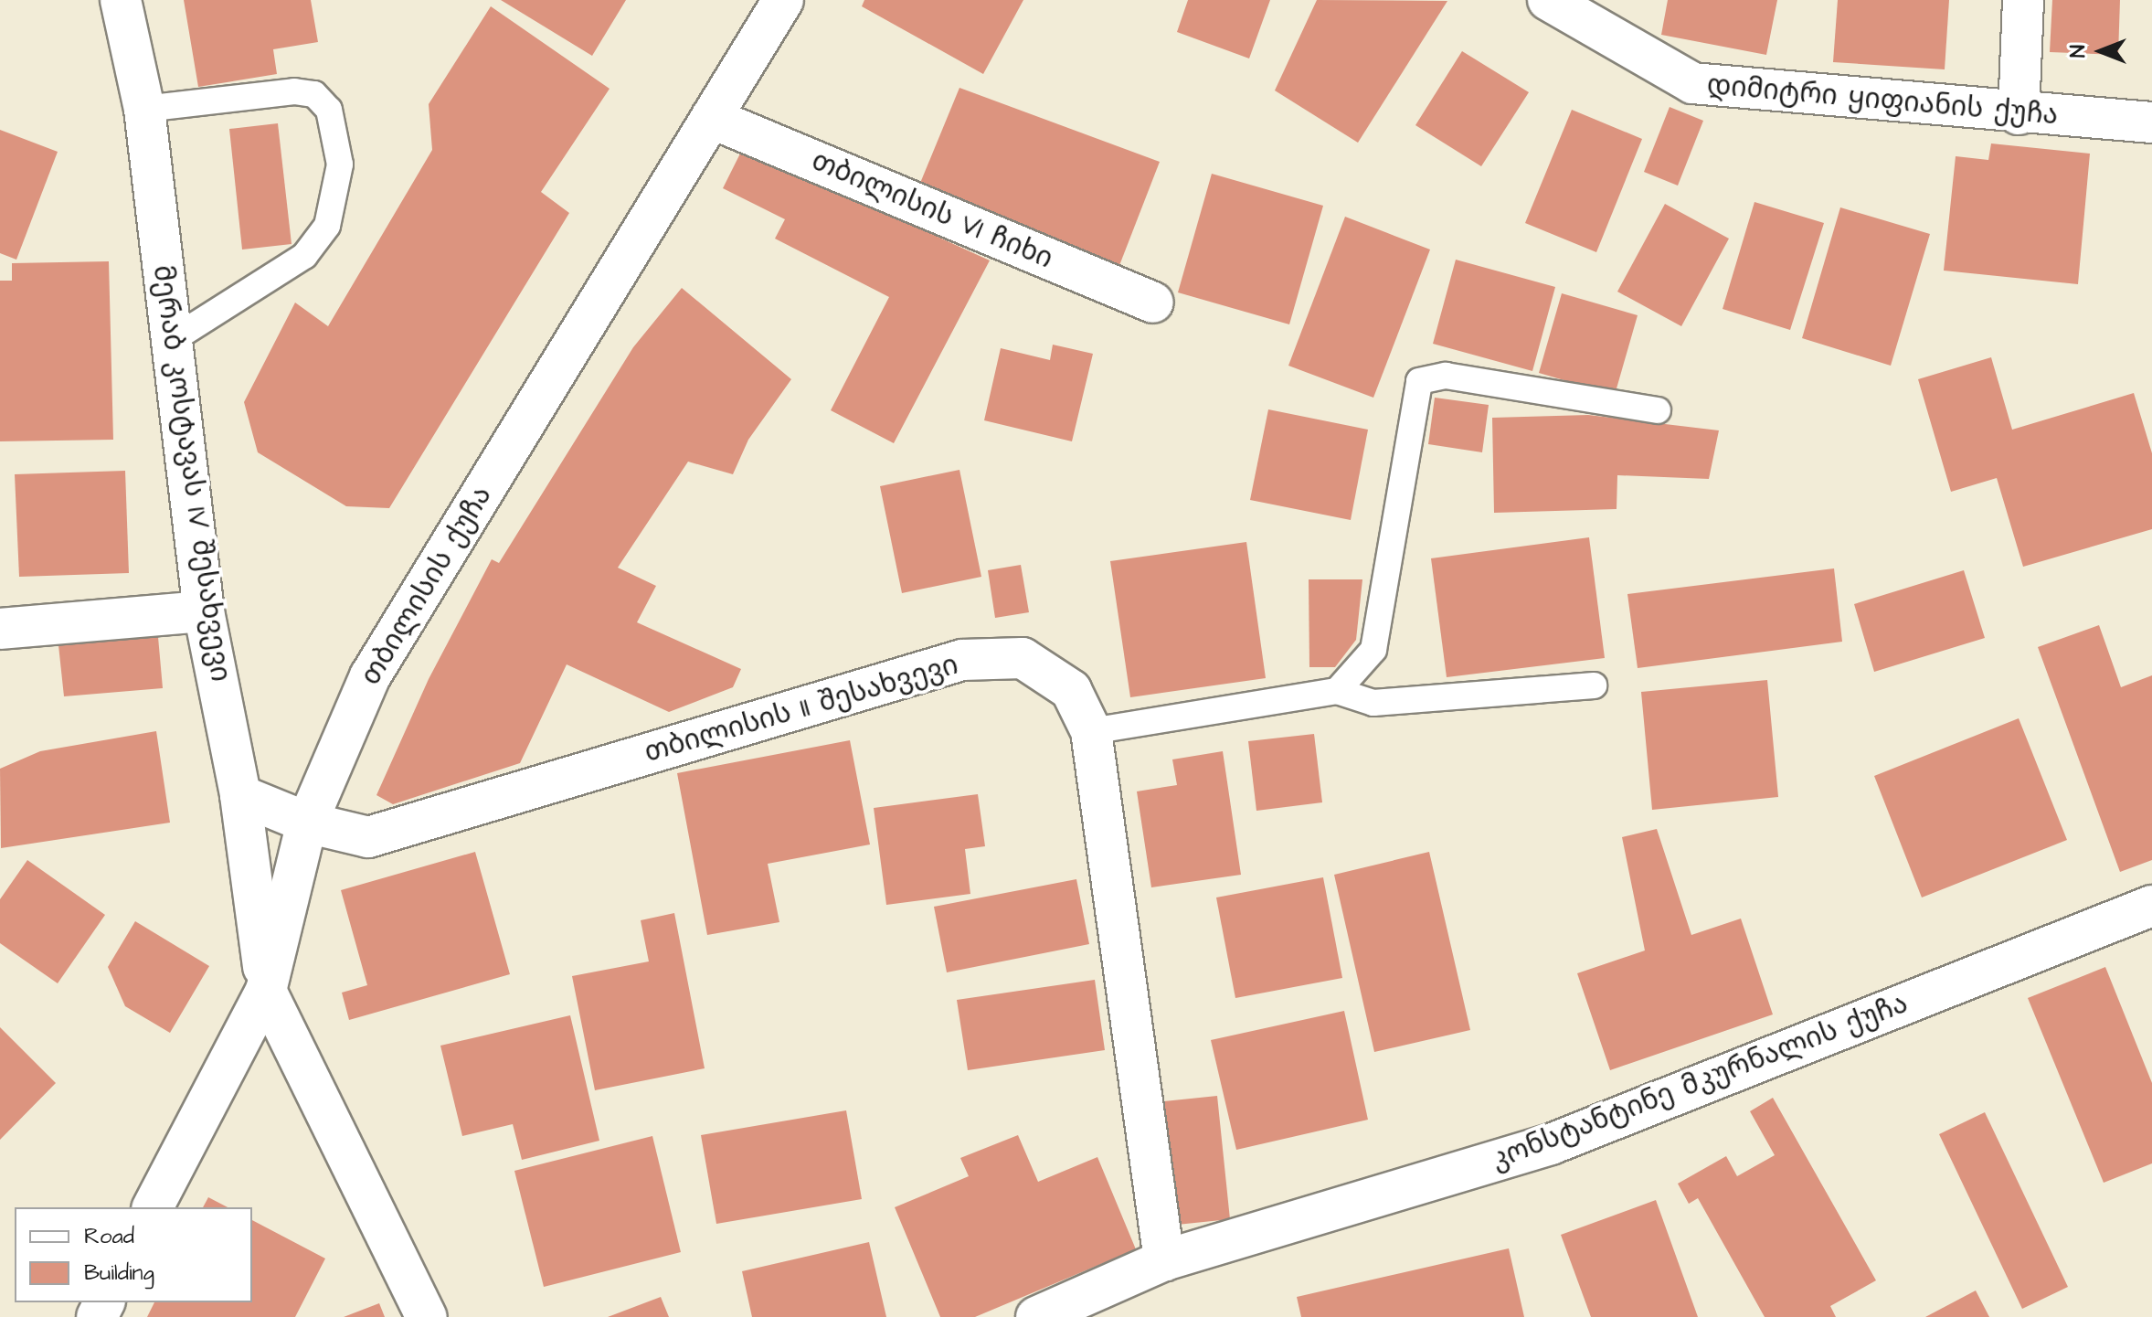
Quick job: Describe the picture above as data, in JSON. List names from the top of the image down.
{
  "streets": {
    "street": [
      "დიმიტრი ყიფიანის ქუჩა",
      "თბილისის VI ჩიხი",
      "მერაბ კოსტავას IV შესახვევი",
      "თბილისის ქუჩა",
      "თბილისის II შესახვევი",
      "კონსტანტინე მკურნალის ქუჩა"
    ]
  },
  "crossings": [
    ["თბილისის VI ჩიხი", "თბილისის ქუჩა"],
    ["მერაბ კოსტავას IV შესახვევი", "თბილისის ქუჩა"],
    ["მერაბ კოსტავას IV შესახვევი", "თბილისის II შესახვევი"],
    ["თბილისის ქუჩა", "თბილისის II შესახვევი"],
    ["თბილისის II შესახვევი", "კონსტანტინე მკურნალის ქუჩა"]
  ],
  "legend": ["Road", "Building"],
  "north": "left"
}
